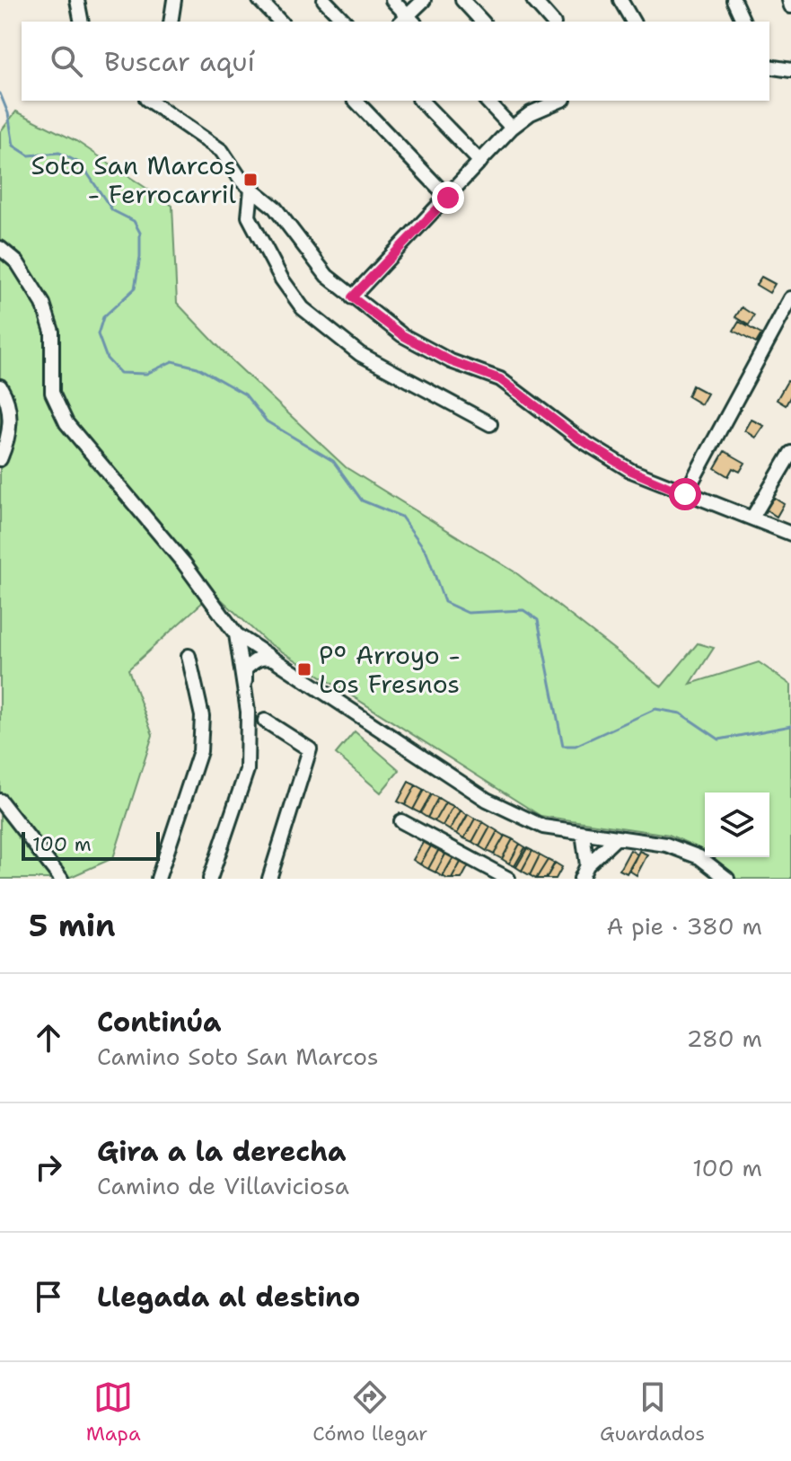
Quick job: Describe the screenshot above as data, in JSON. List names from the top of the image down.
{
  "places": {
    "transit": ["Soto San Marcos - Ferrocarril", "Pº Arroyo - Los Fresnos"]
  },
  "scale_bar": "100 m",
  "page": {
    "search": "Buscar aquí",
    "scale": "100 m",
    "heading": ["5 min", "A pie · 380 m"],
    "list": [
      ["Continúa", "Camino Soto San Marcos", "280 m"],
      ["Gira a la derecha", "Camino de Villaviciosa", "100 m"],
      "Llegada al destino"
    ],
    "nav": ["Mapa", "Cómo llegar", "Guardados"]
  }
}
